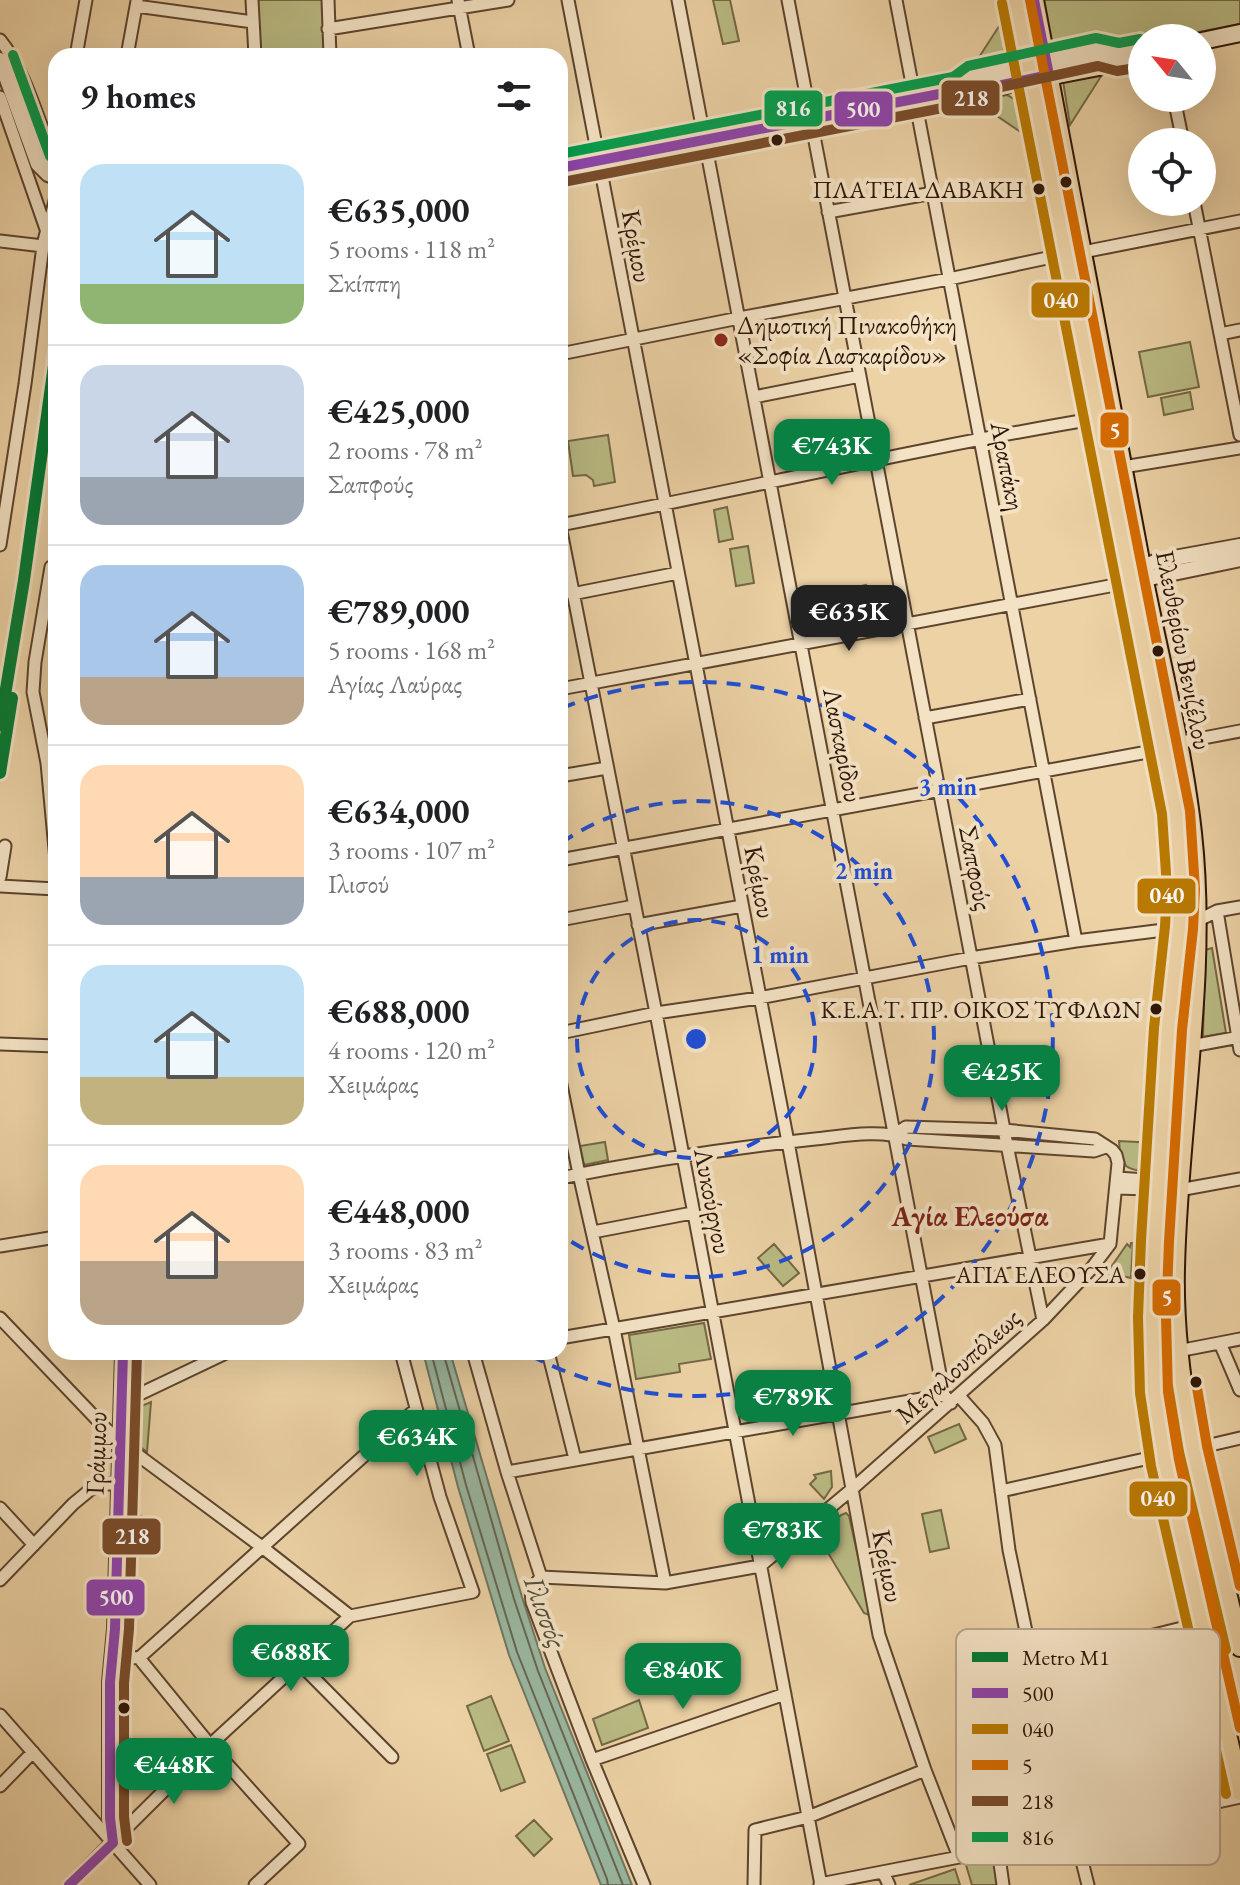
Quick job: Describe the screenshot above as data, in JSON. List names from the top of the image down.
{
  "streets": {
    "main road": ["Ελευθερίου Βενιζέλου"],
    "street": [
      "Κρέμου",
      "Αραπάκη",
      "Λασκαρίδου",
      "Σαπφούς",
      "Λυκούργου",
      "Μεγαλουπόλεως",
      "Γράμμου"
    ]
  },
  "crossings": [
    ["Κρέμου", "Μεγαλουπόλεως"],
    ["Λασκαρίδου", "Μεγαλουπόλεως"],
    ["Σαπφούς", "Μεγαλουπόλεως"],
    ["Λυκούργου", "Μεγαλουπόλεως"]
  ],
  "districts": ["Αγία Ελεούσα"],
  "water": ["Ιλισσός"],
  "places": [
    "ΠΛΑΤΕΙΑ ΔΑΒΑΚΗ",
    "Δημοτική Πινακοθήκη «Σοφία Λασκαρίδου»",
    "Κ.Ε.Α.Τ. ΠΡ. ΟΙΚΟΣ ΤΥΦΛΩΝ",
    "ΑΓΙΑ ΕΛΕΟΥΣΑ"
  ],
  "lines": [
    "transit line 500",
    "transit line 5",
    "transit line 040",
    "transit line 816",
    "transit line 218",
    "metro line Μ1"
  ],
  "legend": [
    "Metro Μ1",
    "500",
    "040",
    "5",
    "218",
    "816"
  ],
  "north": "top left",
  "page": {
    "heading": "9 homes",
    "list": [
      {
        "name": "€635,000",
        "note": "5 rooms · 118 m² · Σκίππη"
      },
      {
        "name": "€425,000",
        "note": "2 rooms · 78 m² · Σαπφούς"
      },
      {
        "name": "€789,000",
        "note": "5 rooms · 168 m² · Αγίας Λαύρας"
      },
      {
        "name": "€634,000",
        "note": "3 rooms · 107 m² · Ιλισού"
      },
      {
        "name": "€688,000",
        "note": "4 rooms · 120 m² · Χειμάρας"
      },
      {
        "name": "€448,000",
        "note": "3 rooms · 83 m² · Χειμάρας"
      }
    ],
    "price": [
      "€743K",
      "€635K",
      "€425K",
      "€789K",
      "€634K",
      "€783K",
      "€688K",
      "€840K",
      "€448K"
    ]
  },
  "rings": ["3 min", "2 min", "1 min"]
}
